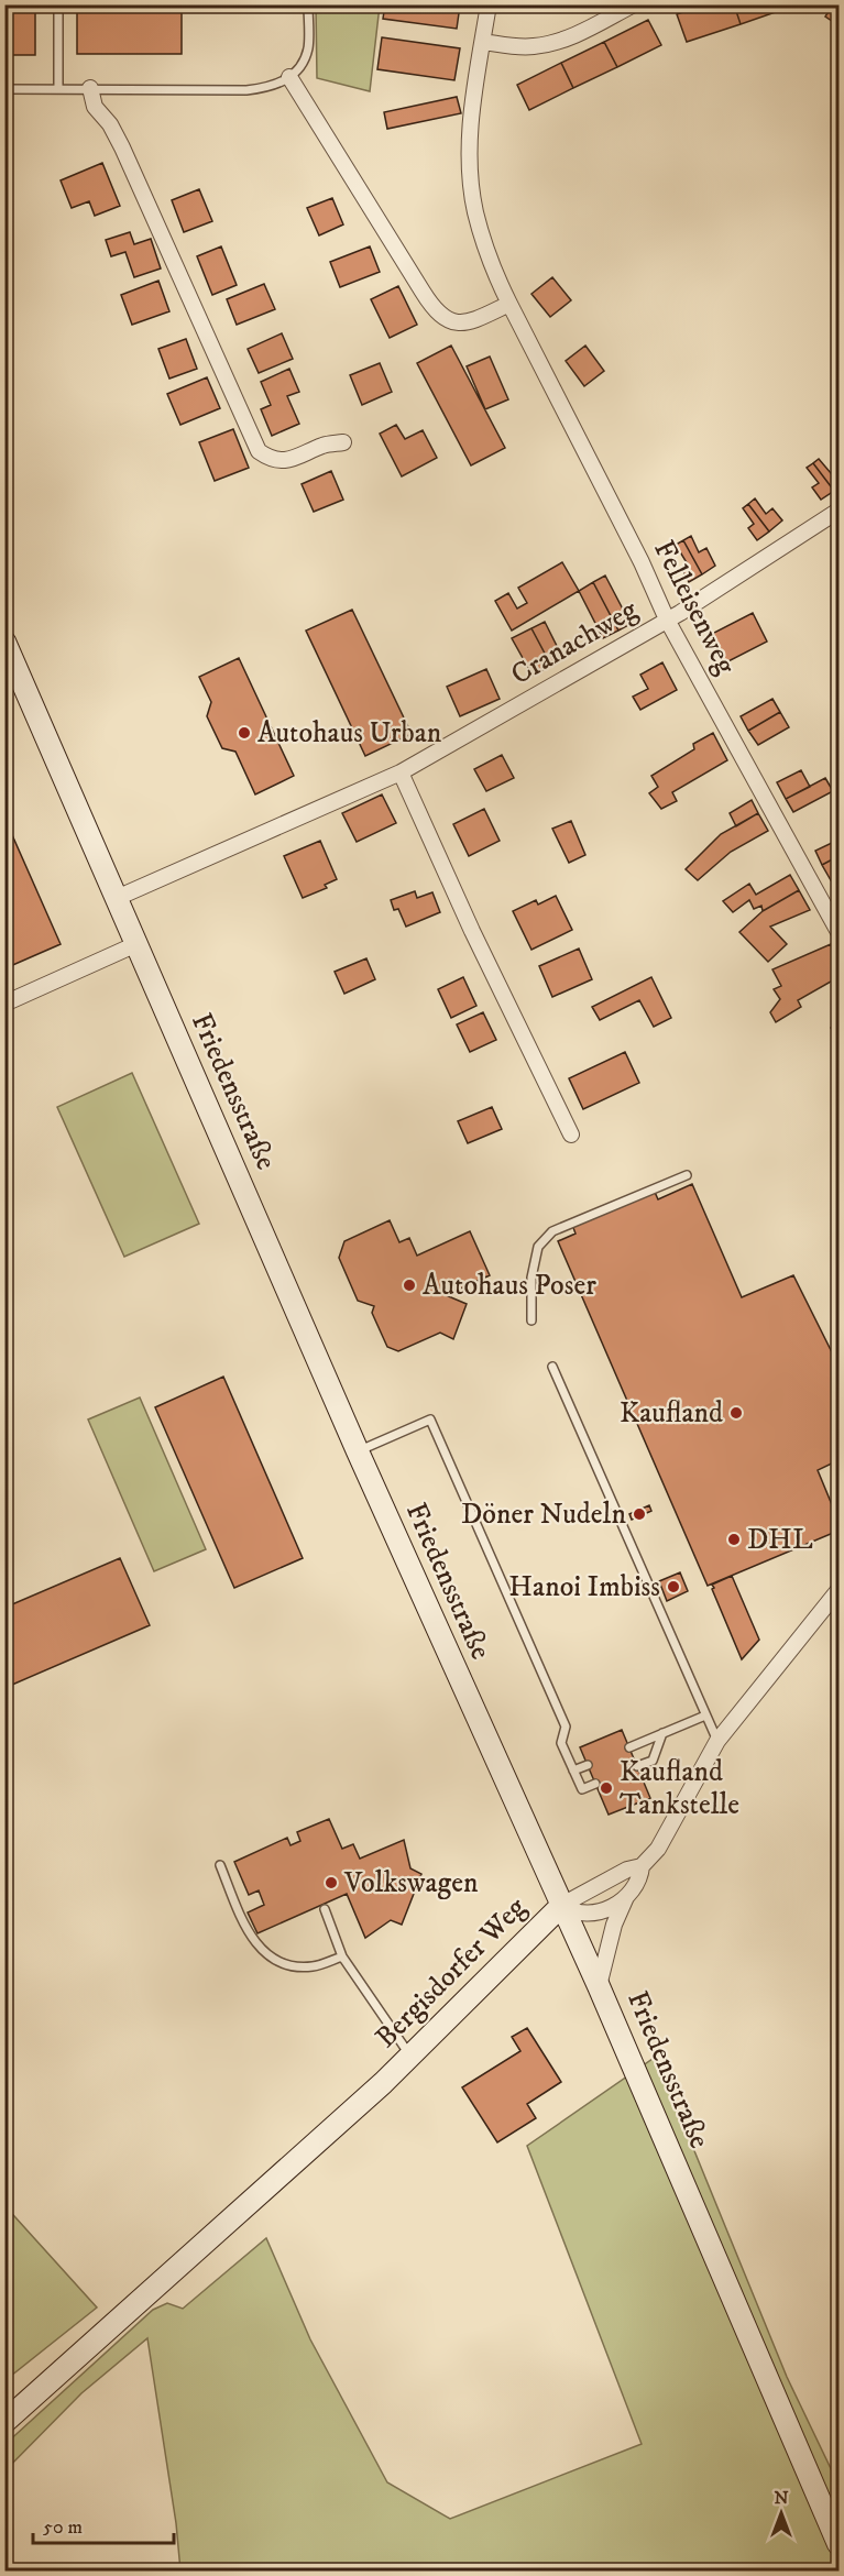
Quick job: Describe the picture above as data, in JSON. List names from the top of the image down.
{
  "streets": {
    "street": [
      "Felleisenweg",
      "Cranachweg",
      "Friedensstraße",
      "Bergisdorfer Weg"
    ]
  },
  "crossings": [
    ["Felleisenweg", "Cranachweg"],
    ["Cranachweg", "Friedensstraße"],
    ["Friedensstraße", "Bergisdorfer Weg"]
  ],
  "places": [
    "Autohaus Urban",
    "Autohaus Poser",
    "Kaufland",
    "Döner Nudeln",
    "DHL",
    "Hanoi Imbiss",
    "Kaufland Tankstelle",
    "Volkswagen"
  ],
  "scale_bar": "50 m",
  "north": "top"
}
